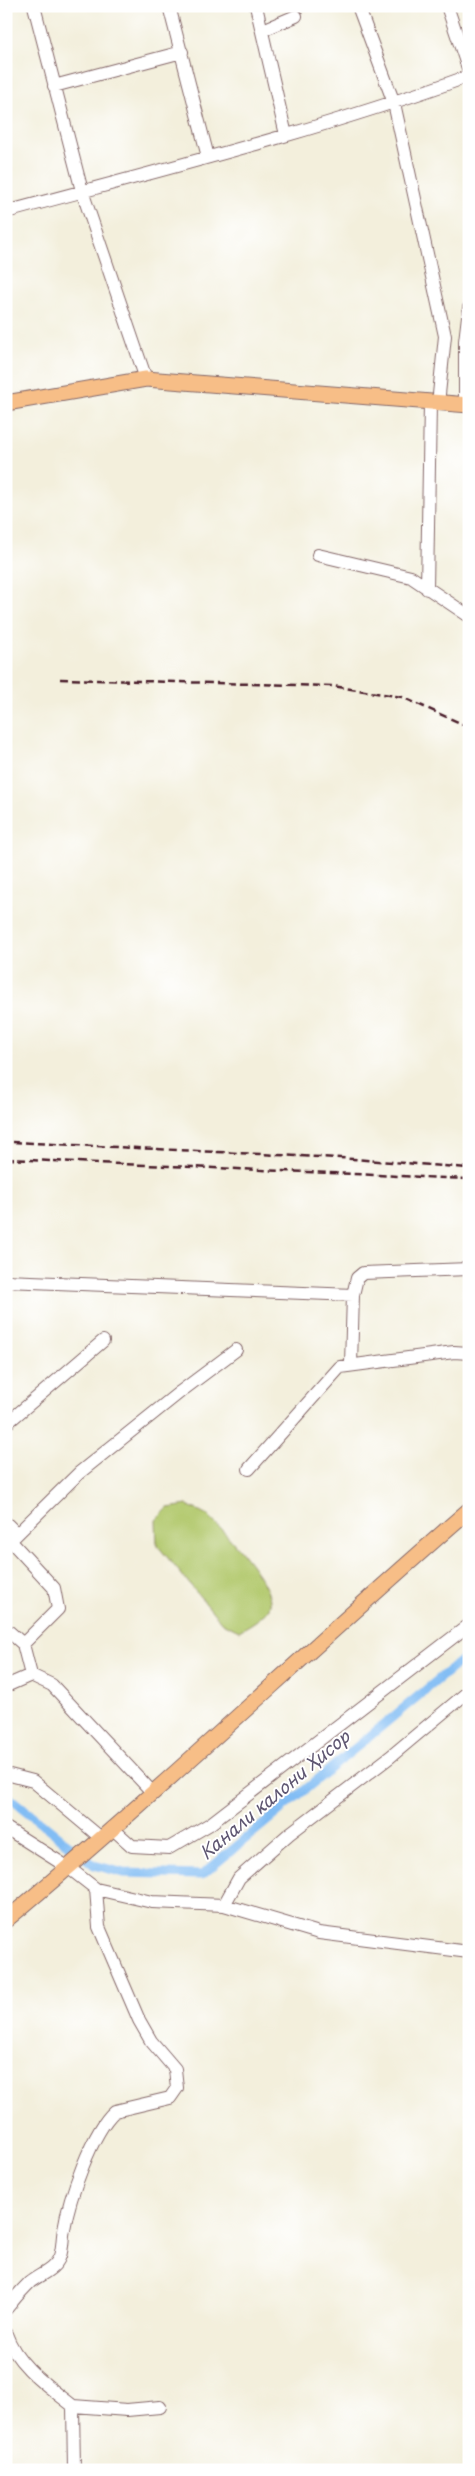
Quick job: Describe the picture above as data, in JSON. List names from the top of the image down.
{
  "water": ["Канали калони Ҳисор"]
}
